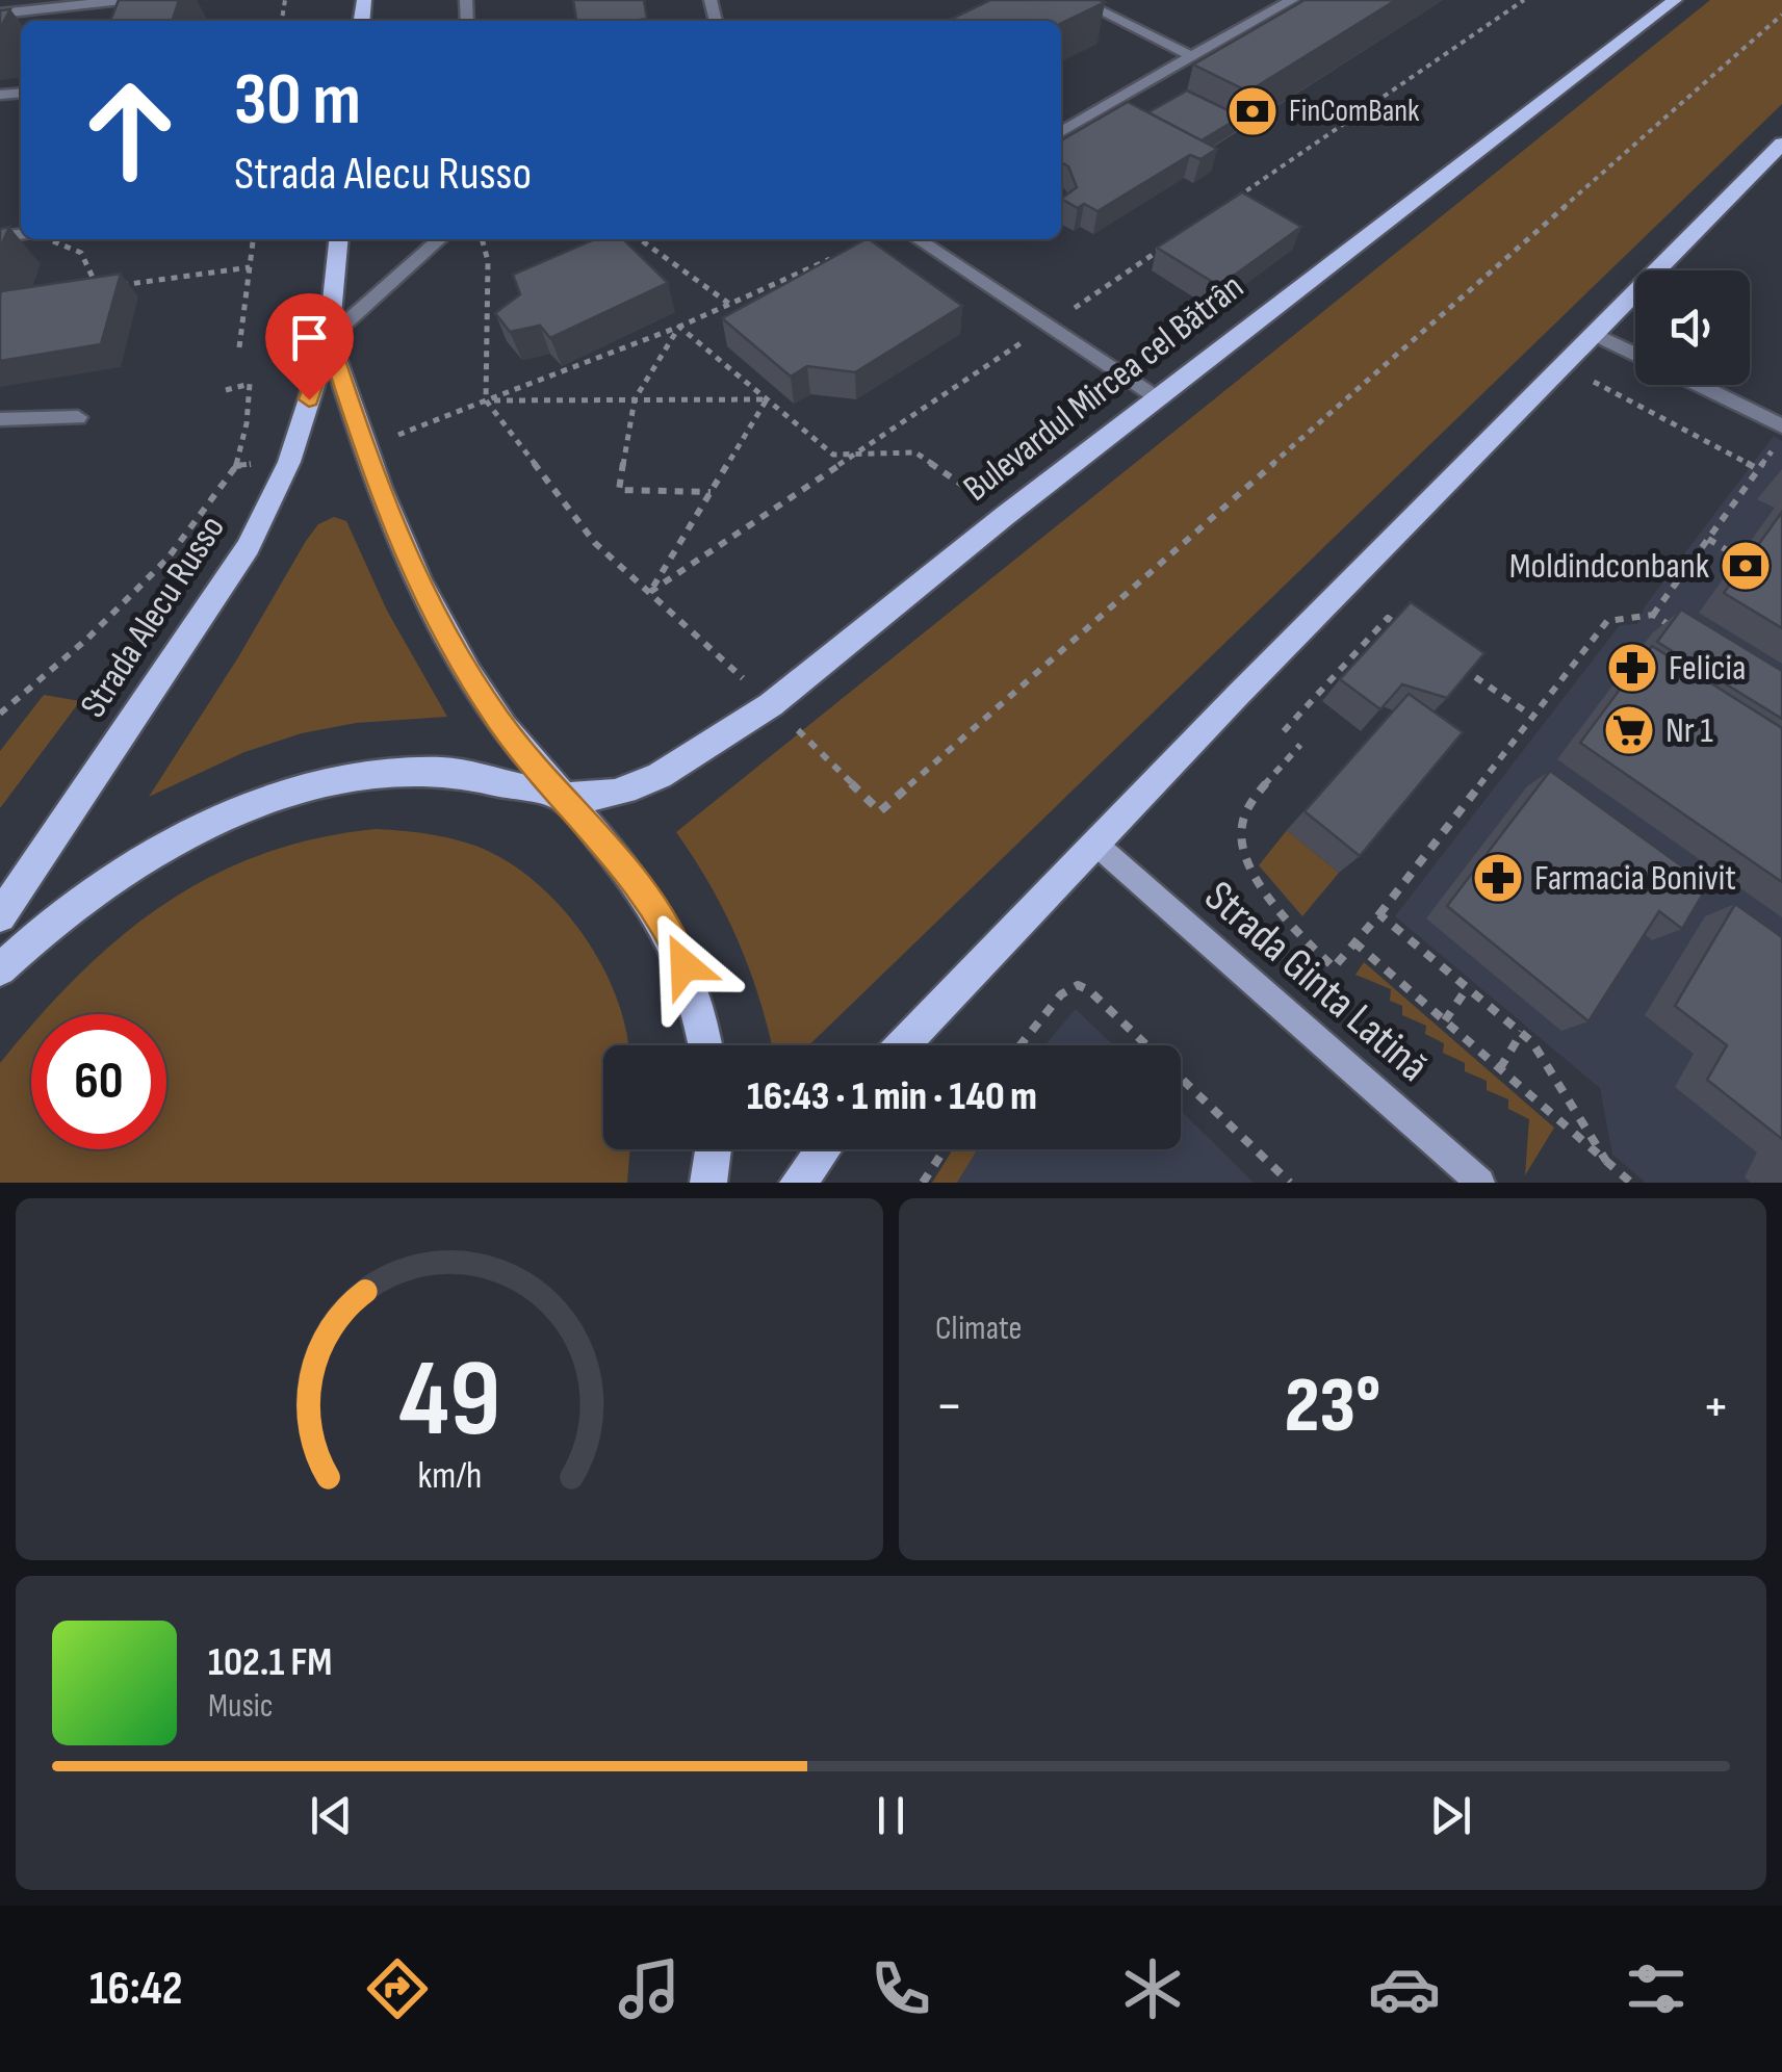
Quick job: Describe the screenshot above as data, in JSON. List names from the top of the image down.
{
  "streets": {
    "main road": ["Bulevardul Mircea cel Bătrân", "Strada Alecu Russo"],
    "street": ["Strada Ginta Latină"]
  },
  "crossings": [
    ["Bulevardul Mircea cel Bătrân", "Strada Alecu Russo"]
  ],
  "places": {
    "bank": ["FinComBank", "Moldindconbank"],
    "pharmacy": ["Felicia", "Farmacia Bonivit"],
    "supermarket": ["Nr 1"]
  },
  "page": {
    "turn": ["30 m", "Strada Alecu Russo"],
    "limit": "60",
    "trip": "16:43 · 1 min · 140 m",
    "tile": "Climate",
    "heat": ["−", "23°", "+"],
    "song": ["102.1 FM", "Music"],
    "tabs": "16:42",
    "gauge": ["49", "km/h"]
  }
}
